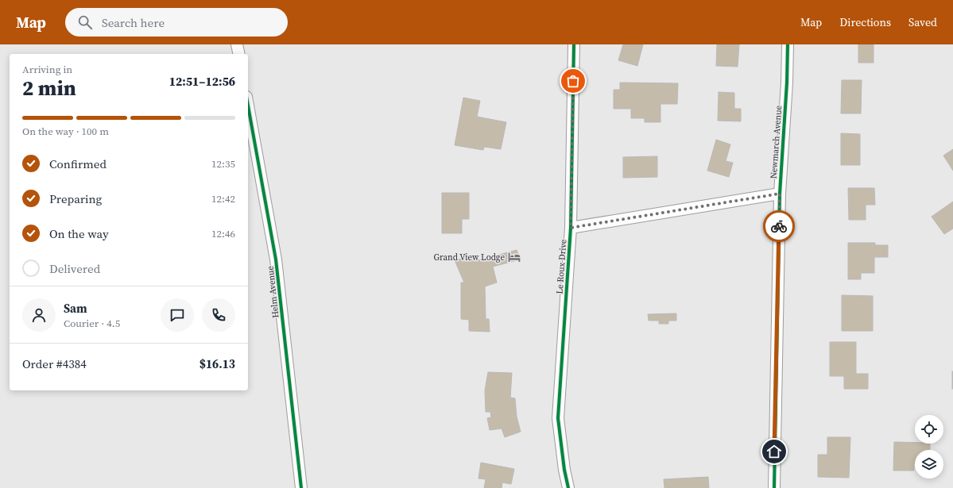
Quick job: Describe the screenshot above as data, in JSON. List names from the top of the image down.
{
  "streets": {
    "street": ["Newmarch Avenue", "Le Roux Drive", "Helm Avenue"]
  },
  "places": {
    "hotel": ["Grand View Lodge"]
  },
  "page": {
    "header": "Map",
    "search": "Search here",
    "nav": ["Map", "Directions", "Saved"],
    "heading": ["2 min", "Arriving in", "12:51–12:56"],
    "panel": [
      "Sam",
      "Courier · 4.5",
      "Order #4384",
      "$16.13"
    ],
    "bar": "On the way · 100 m",
    "list": [
      ["Confirmed", "12:35"],
      ["Preparing", "12:42"],
      ["On the way", "12:46"],
      "Delivered"
    ]
  }
}
